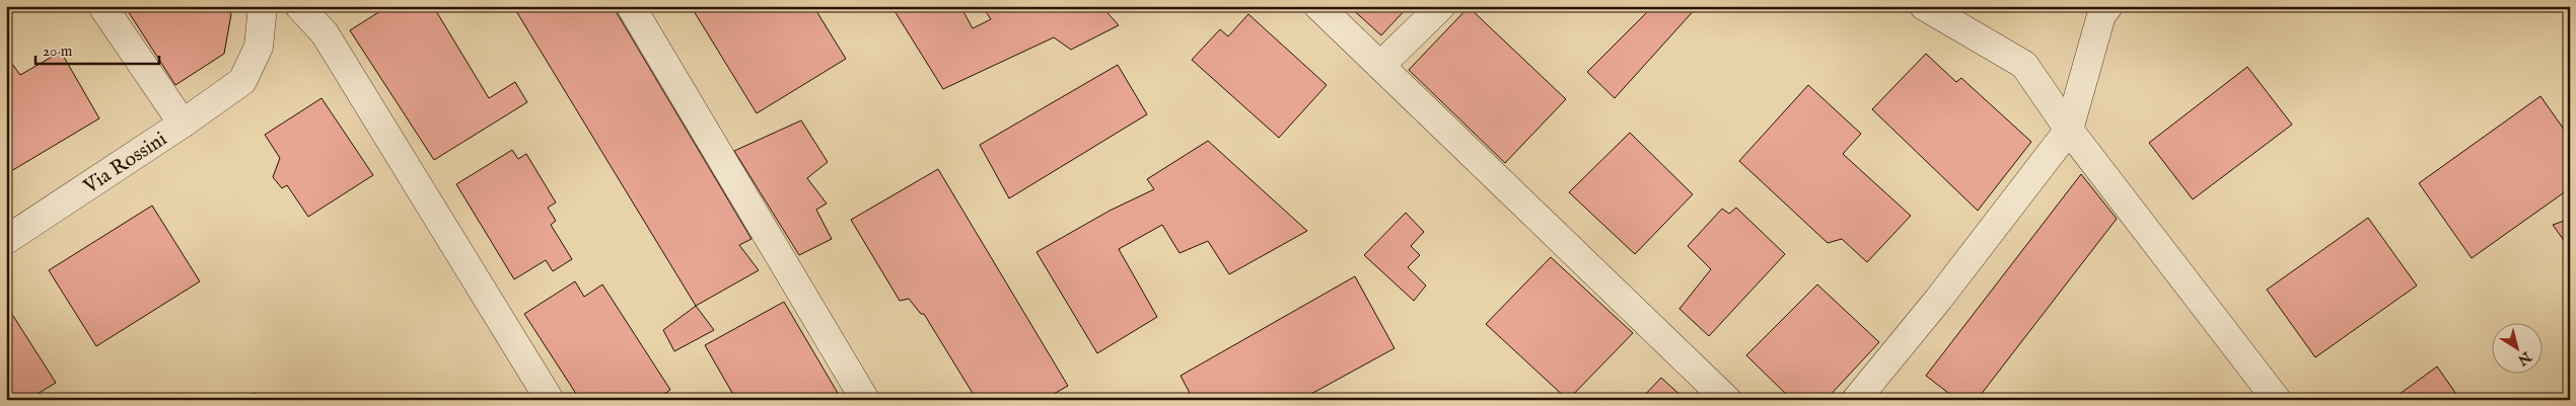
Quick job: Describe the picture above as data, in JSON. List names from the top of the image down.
{
  "streets": {
    "street": ["Via Rossini"]
  },
  "scale_bar": "20 m",
  "north": "bottom right"
}
